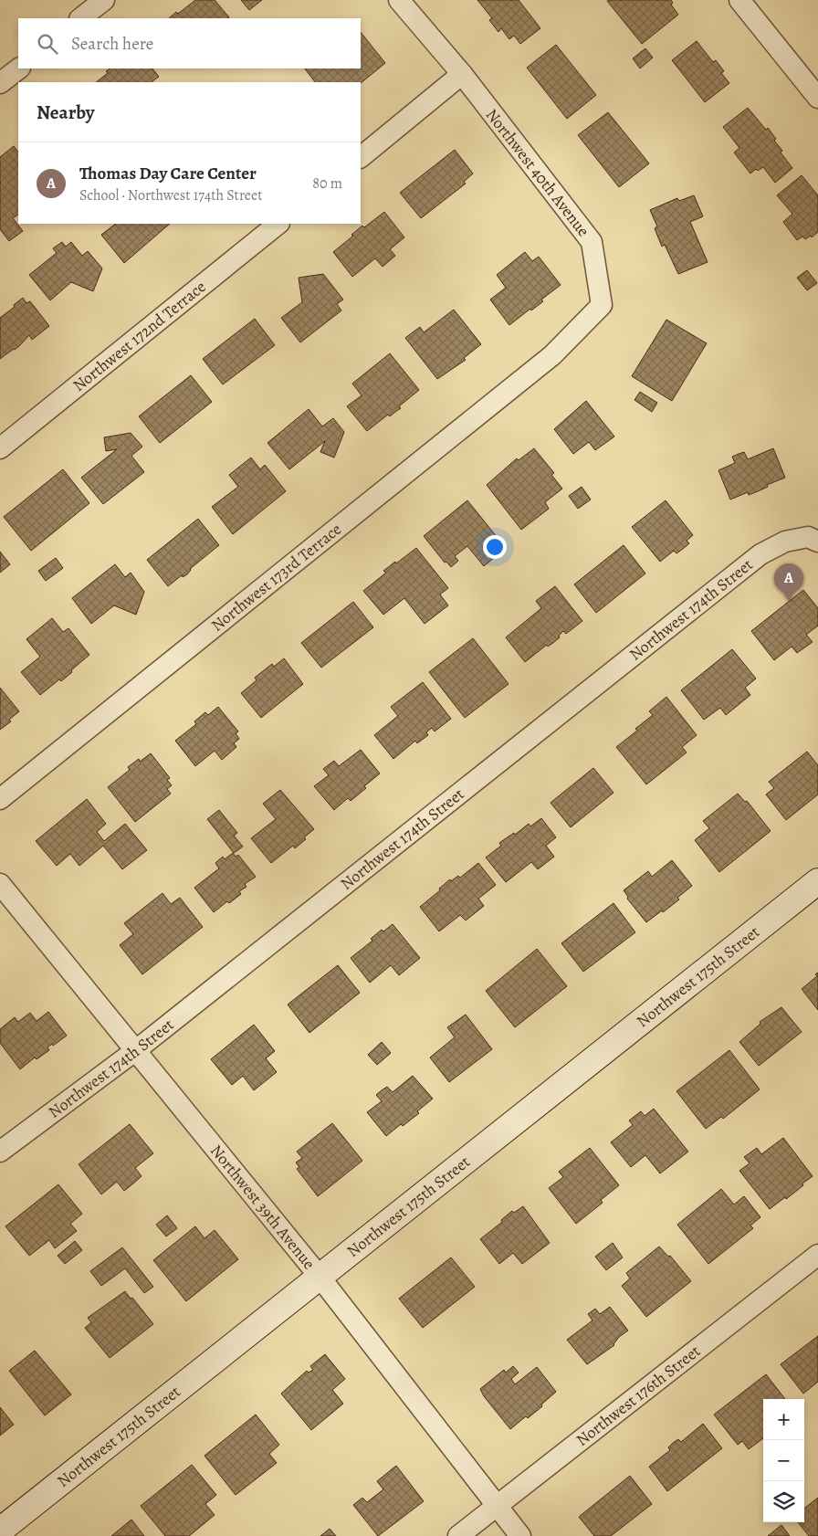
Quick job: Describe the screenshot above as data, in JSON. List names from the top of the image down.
{
  "streets": {
    "street": [
      "Northwest 40th Avenue",
      "Northwest 172nd Terrace",
      "Northwest 173rd Terrace",
      "Northwest 174th Street",
      "Northwest 175th Street",
      "Northwest 39th Avenue",
      "Northwest 176th Street"
    ]
  },
  "crossings": [
    ["Northwest 40th Avenue", "Northwest 173rd Terrace"],
    ["Northwest 174th Street", "Northwest 39th Avenue"],
    ["Northwest 175th Street", "Northwest 39th Avenue"],
    ["Northwest 39th Avenue", "Northwest 176th Street"]
  ],
  "page": {
    "search": "Search here",
    "heading": "Nearby",
    "list": [
      {
        "mark": "A",
        "name": "Thomas Day Care Center",
        "note": "School · Northwest 174th Street",
        "value": "80 m"
      }
    ],
    "pins": "A",
    "map_buttons": ["+", "−"]
  }
}
